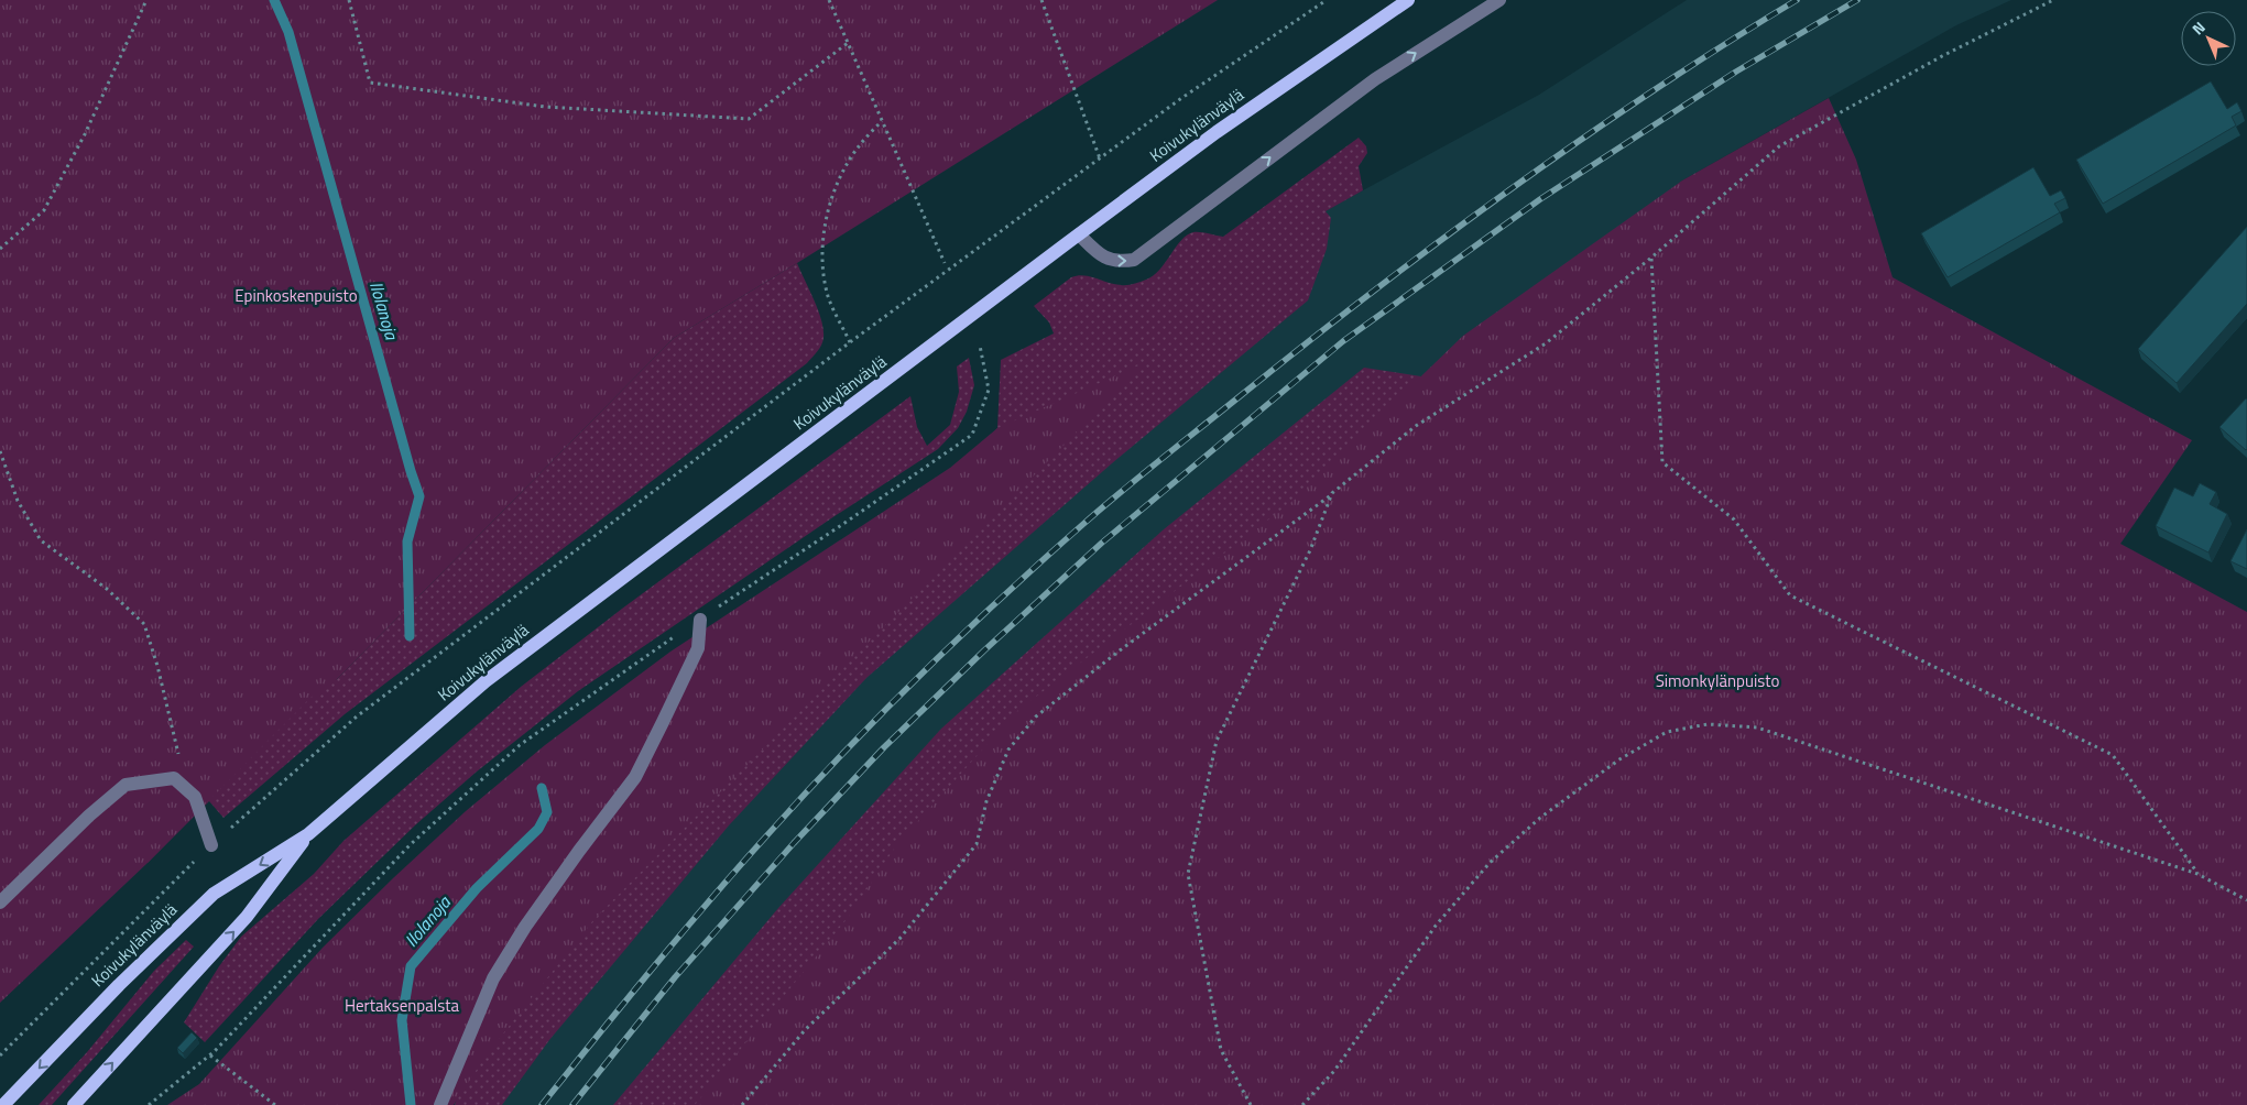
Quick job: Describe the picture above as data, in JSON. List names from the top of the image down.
{
  "streets": {
    "main road": ["Koivukylänväylä"]
  },
  "water": ["Ilolanoja"],
  "parks": ["Epinkoskenpuisto", "Simonkylänpuisto", "Hertaksenpalsta"],
  "north": "top left"
}
